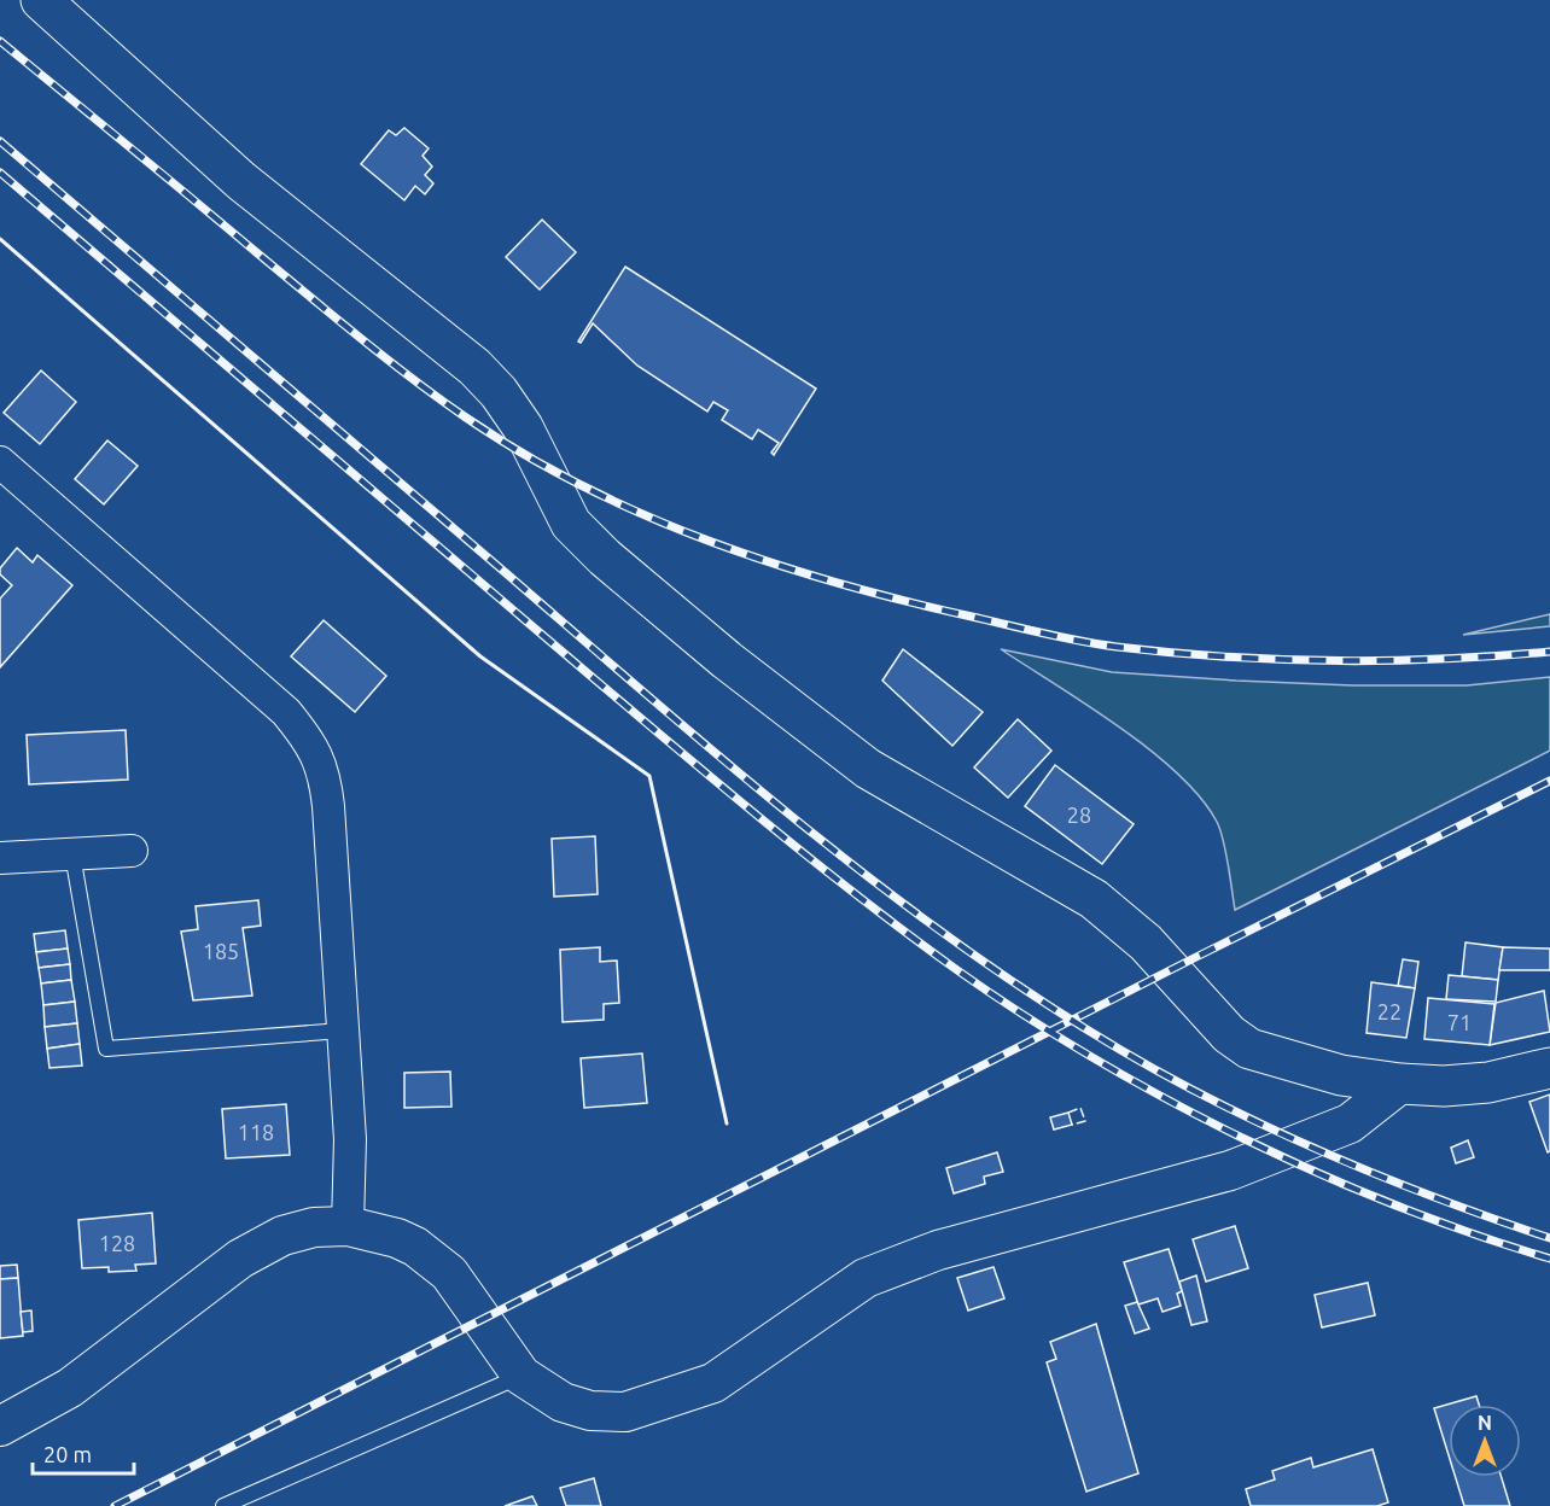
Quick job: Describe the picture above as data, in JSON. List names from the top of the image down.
{
  "house_numbers": [
    "28",
    "185",
    "22",
    "71",
    "118",
    "128"
  ],
  "scale_bar": "20 m",
  "north": "top"
}
